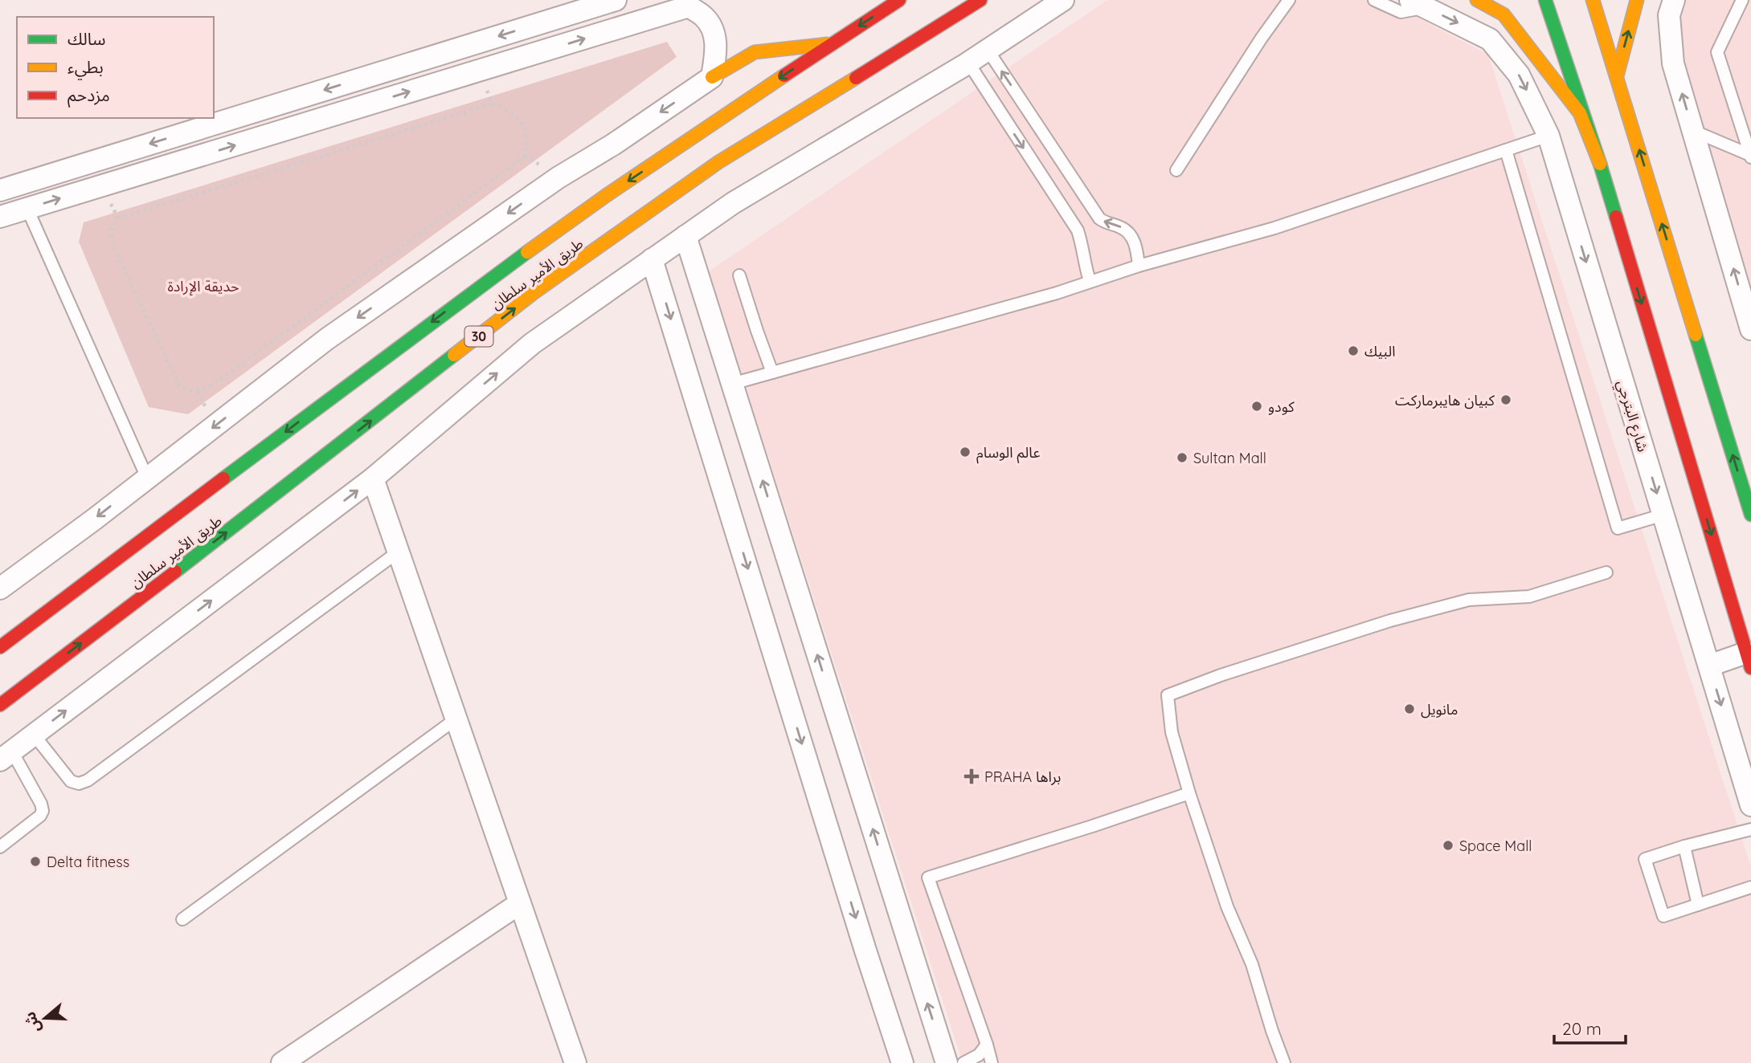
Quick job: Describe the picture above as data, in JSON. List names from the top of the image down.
{
  "streets": {
    "main road": ["طريق الأمير سلطان", "30"],
    "street": ["شارع البترجي"]
  },
  "parks": ["حديقة الإرادة"],
  "places": {
    "other": [
      "البيك",
      "كبيان هايبرماركت",
      "كودو",
      "عالم الوسام",
      "Sultan Mall",
      "مانويل",
      "Space Mall",
      "Delta fitness"
    ],
    "health": ["PRAHA براها"]
  },
  "legend": ["سالك", "بطيء", "مزدحم"],
  "scale_bar": "20 m",
  "north": "left"
}
